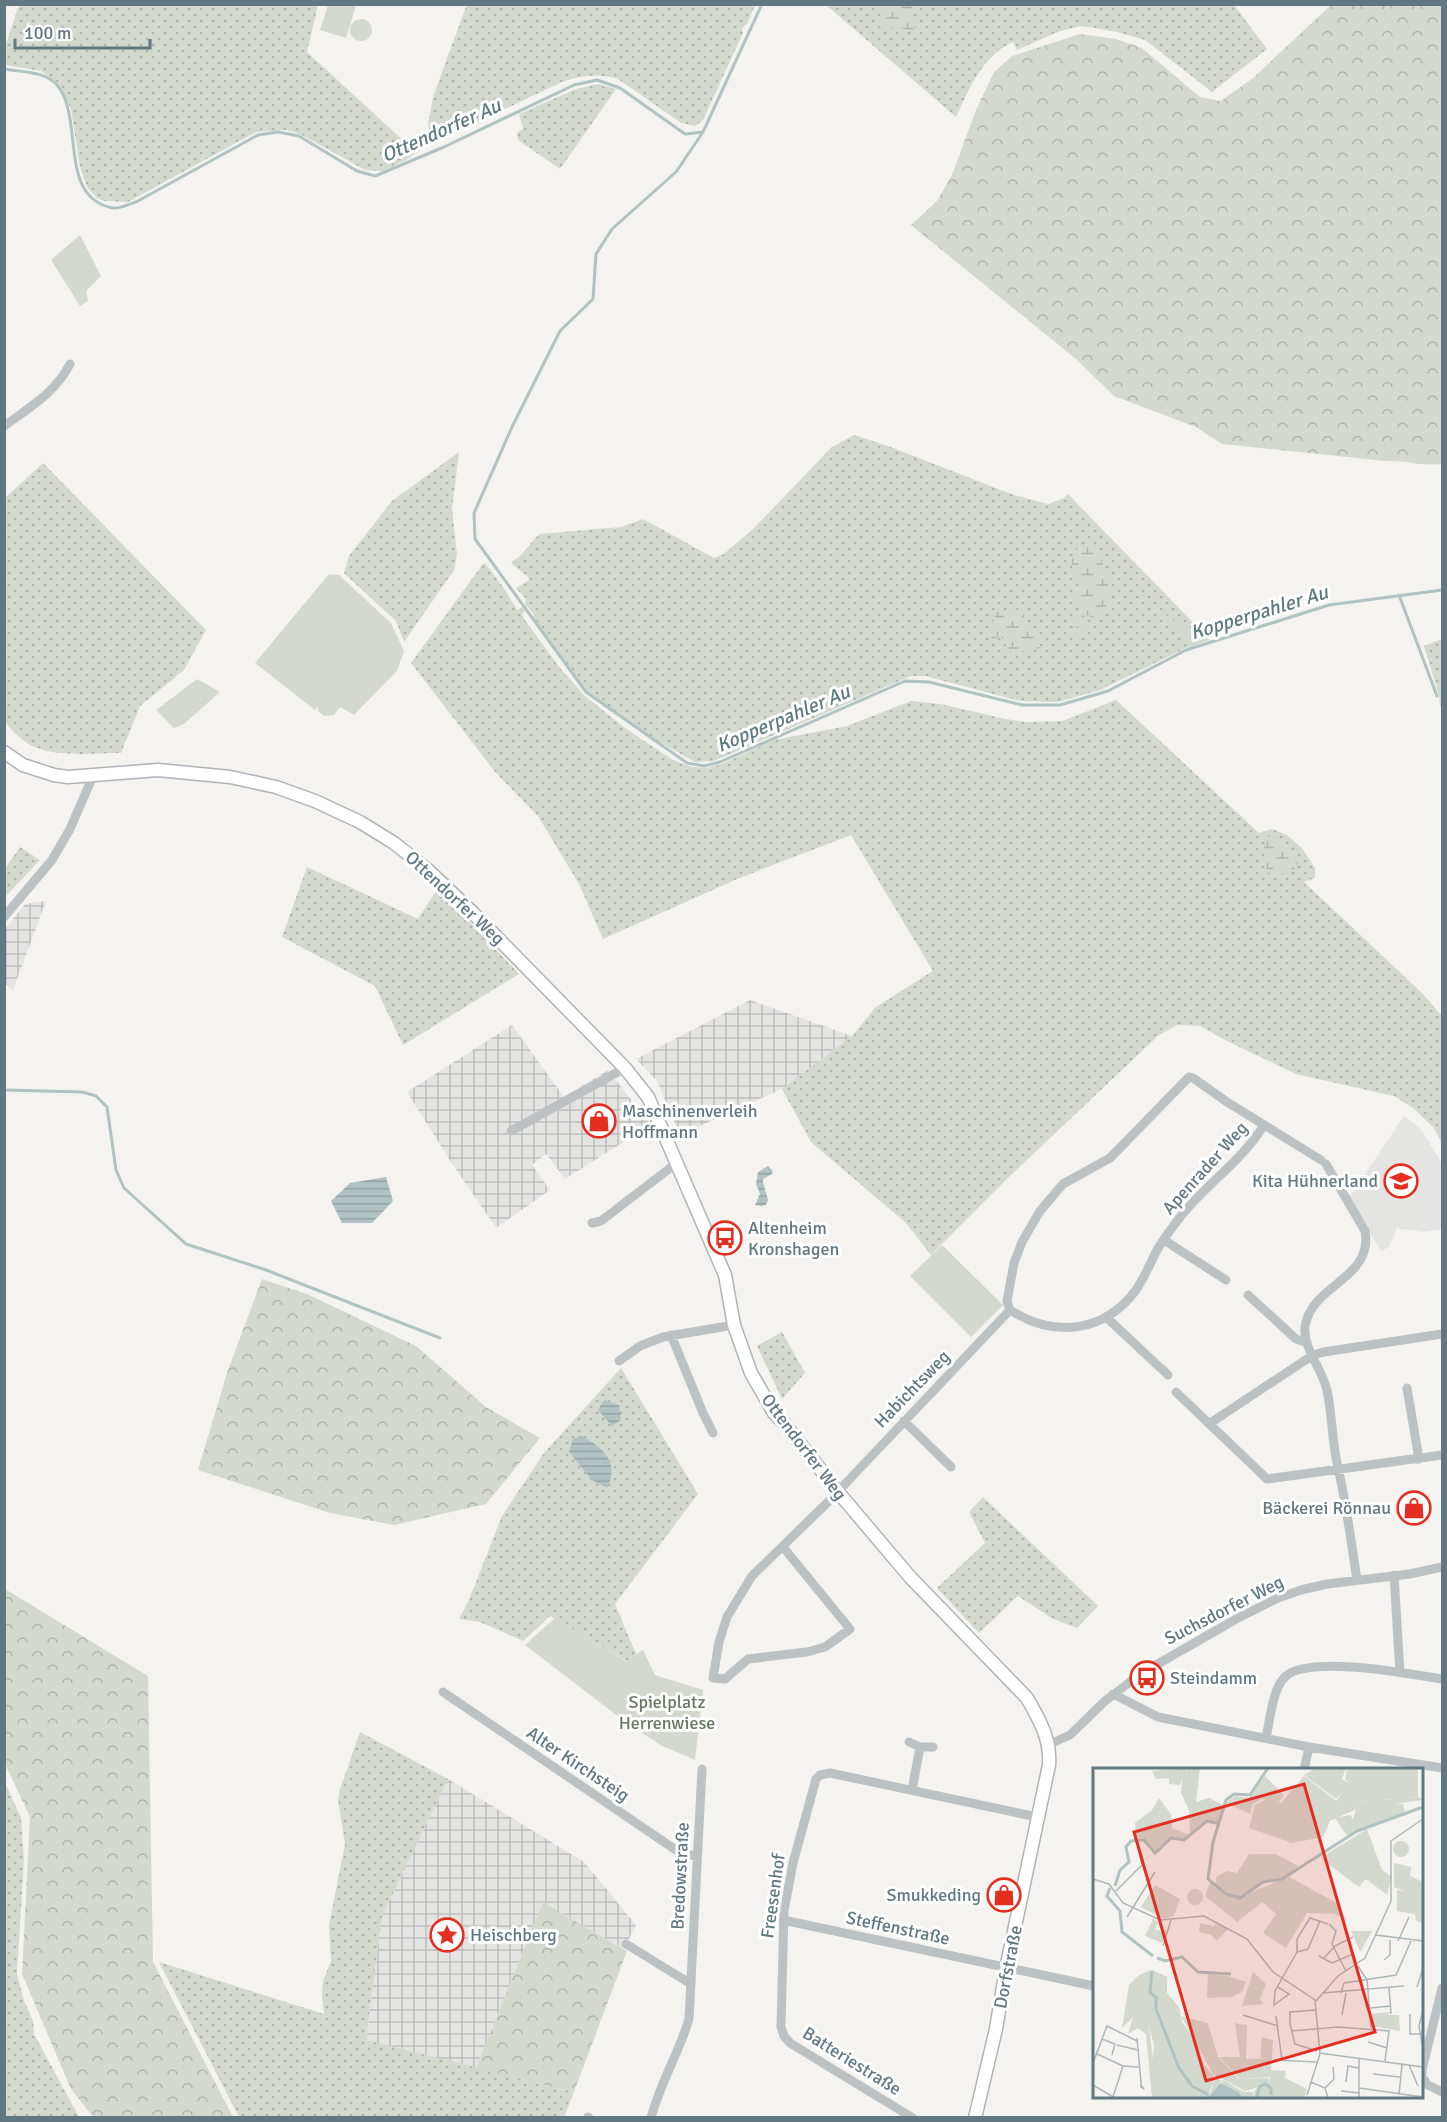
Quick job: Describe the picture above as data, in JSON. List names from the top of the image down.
{
  "streets": {
    "main road": ["Ottendorfer Weg", "Dorfstraße"],
    "street": [
      "Apenrader Weg",
      "Habichtsweg",
      "Suchsdorfer Weg",
      "Alter Kirchsteig",
      "Bredowstraße",
      "Freesenhof",
      "Steffenstraße",
      "Batteriestraße"
    ]
  },
  "crossings": [
    ["Ottendorfer Weg", "Habichtsweg"],
    ["Ottendorfer Weg", "Suchsdorfer Weg"],
    ["Ottendorfer Weg", "Dorfstraße"],
    ["Apenrader Weg", "Habichtsweg"],
    ["Suchsdorfer Weg", "Dorfstraße"],
    ["Alter Kirchsteig", "Bredowstraße"],
    ["Freesenhof", "Steffenstraße"],
    ["Freesenhof", "Batteriestraße"],
    ["Steffenstraße", "Dorfstraße"]
  ],
  "water": ["Ottendorfer Au", "Kopperpahler Au"],
  "parks": ["Spielplatz Herrenwiese"],
  "places": {
    "shop": ["Maschinenverleih Hoffmann", "Bäckerei Rönnau", "Smukkeding"],
    "school or university": ["Kita Hühnerland"],
    "bus stop": ["Altenheim Kronshagen", "Steindamm"],
    "place": ["Heischberg"]
  },
  "scale_bar": "100 m"
}
